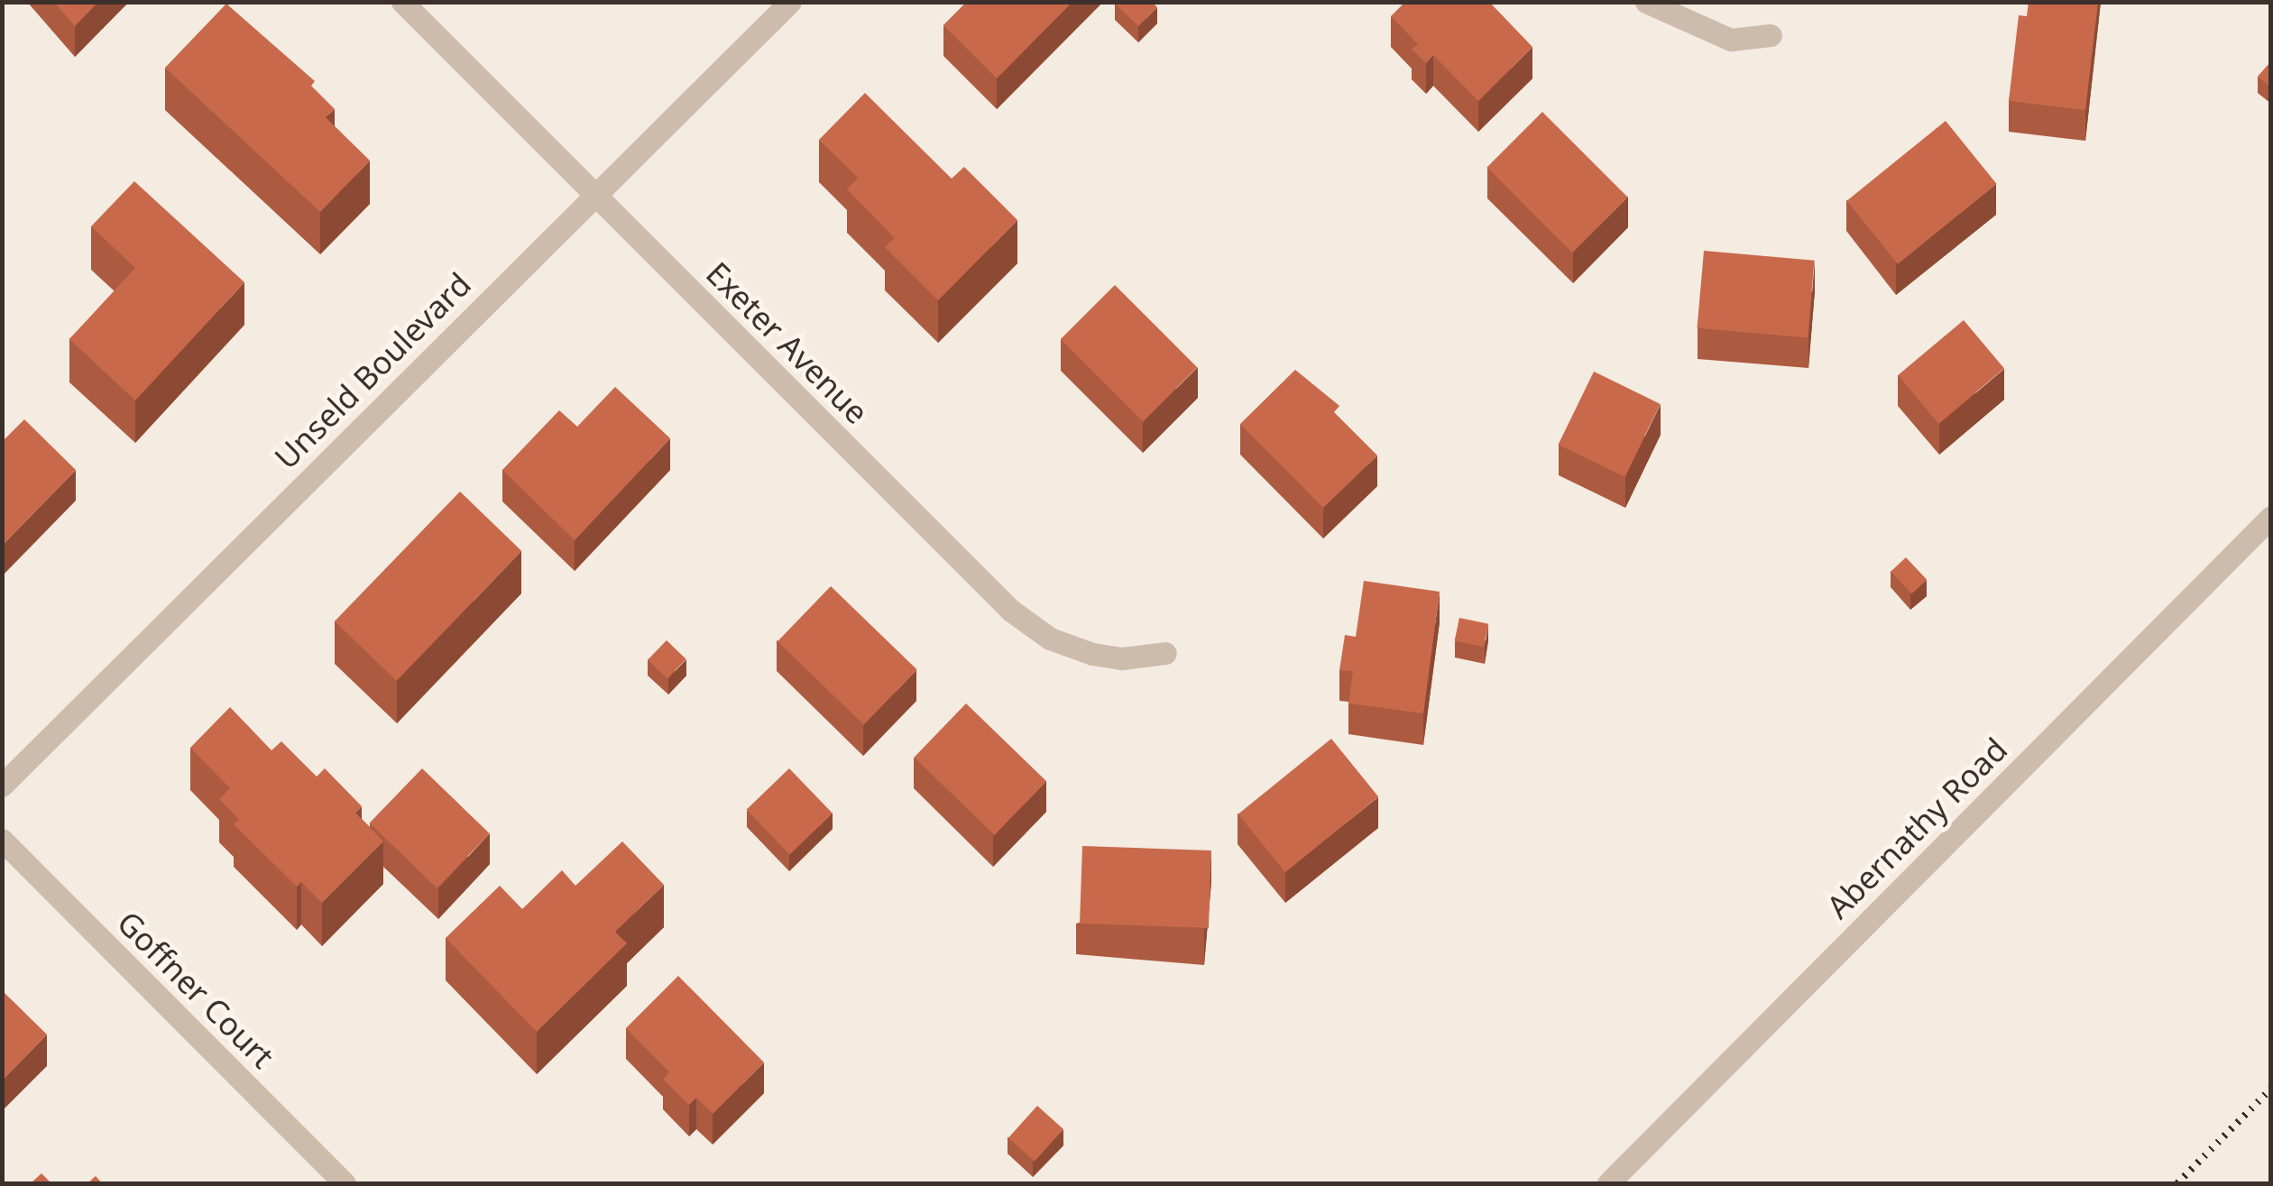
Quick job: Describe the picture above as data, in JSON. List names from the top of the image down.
{
  "streets": {
    "street": [
      "Exeter Avenue",
      "Unseld Boulevard",
      "Abernathy Road",
      "Goffner Court"
    ]
  },
  "crossings": [
    ["Exeter Avenue", "Unseld Boulevard"]
  ]
}
